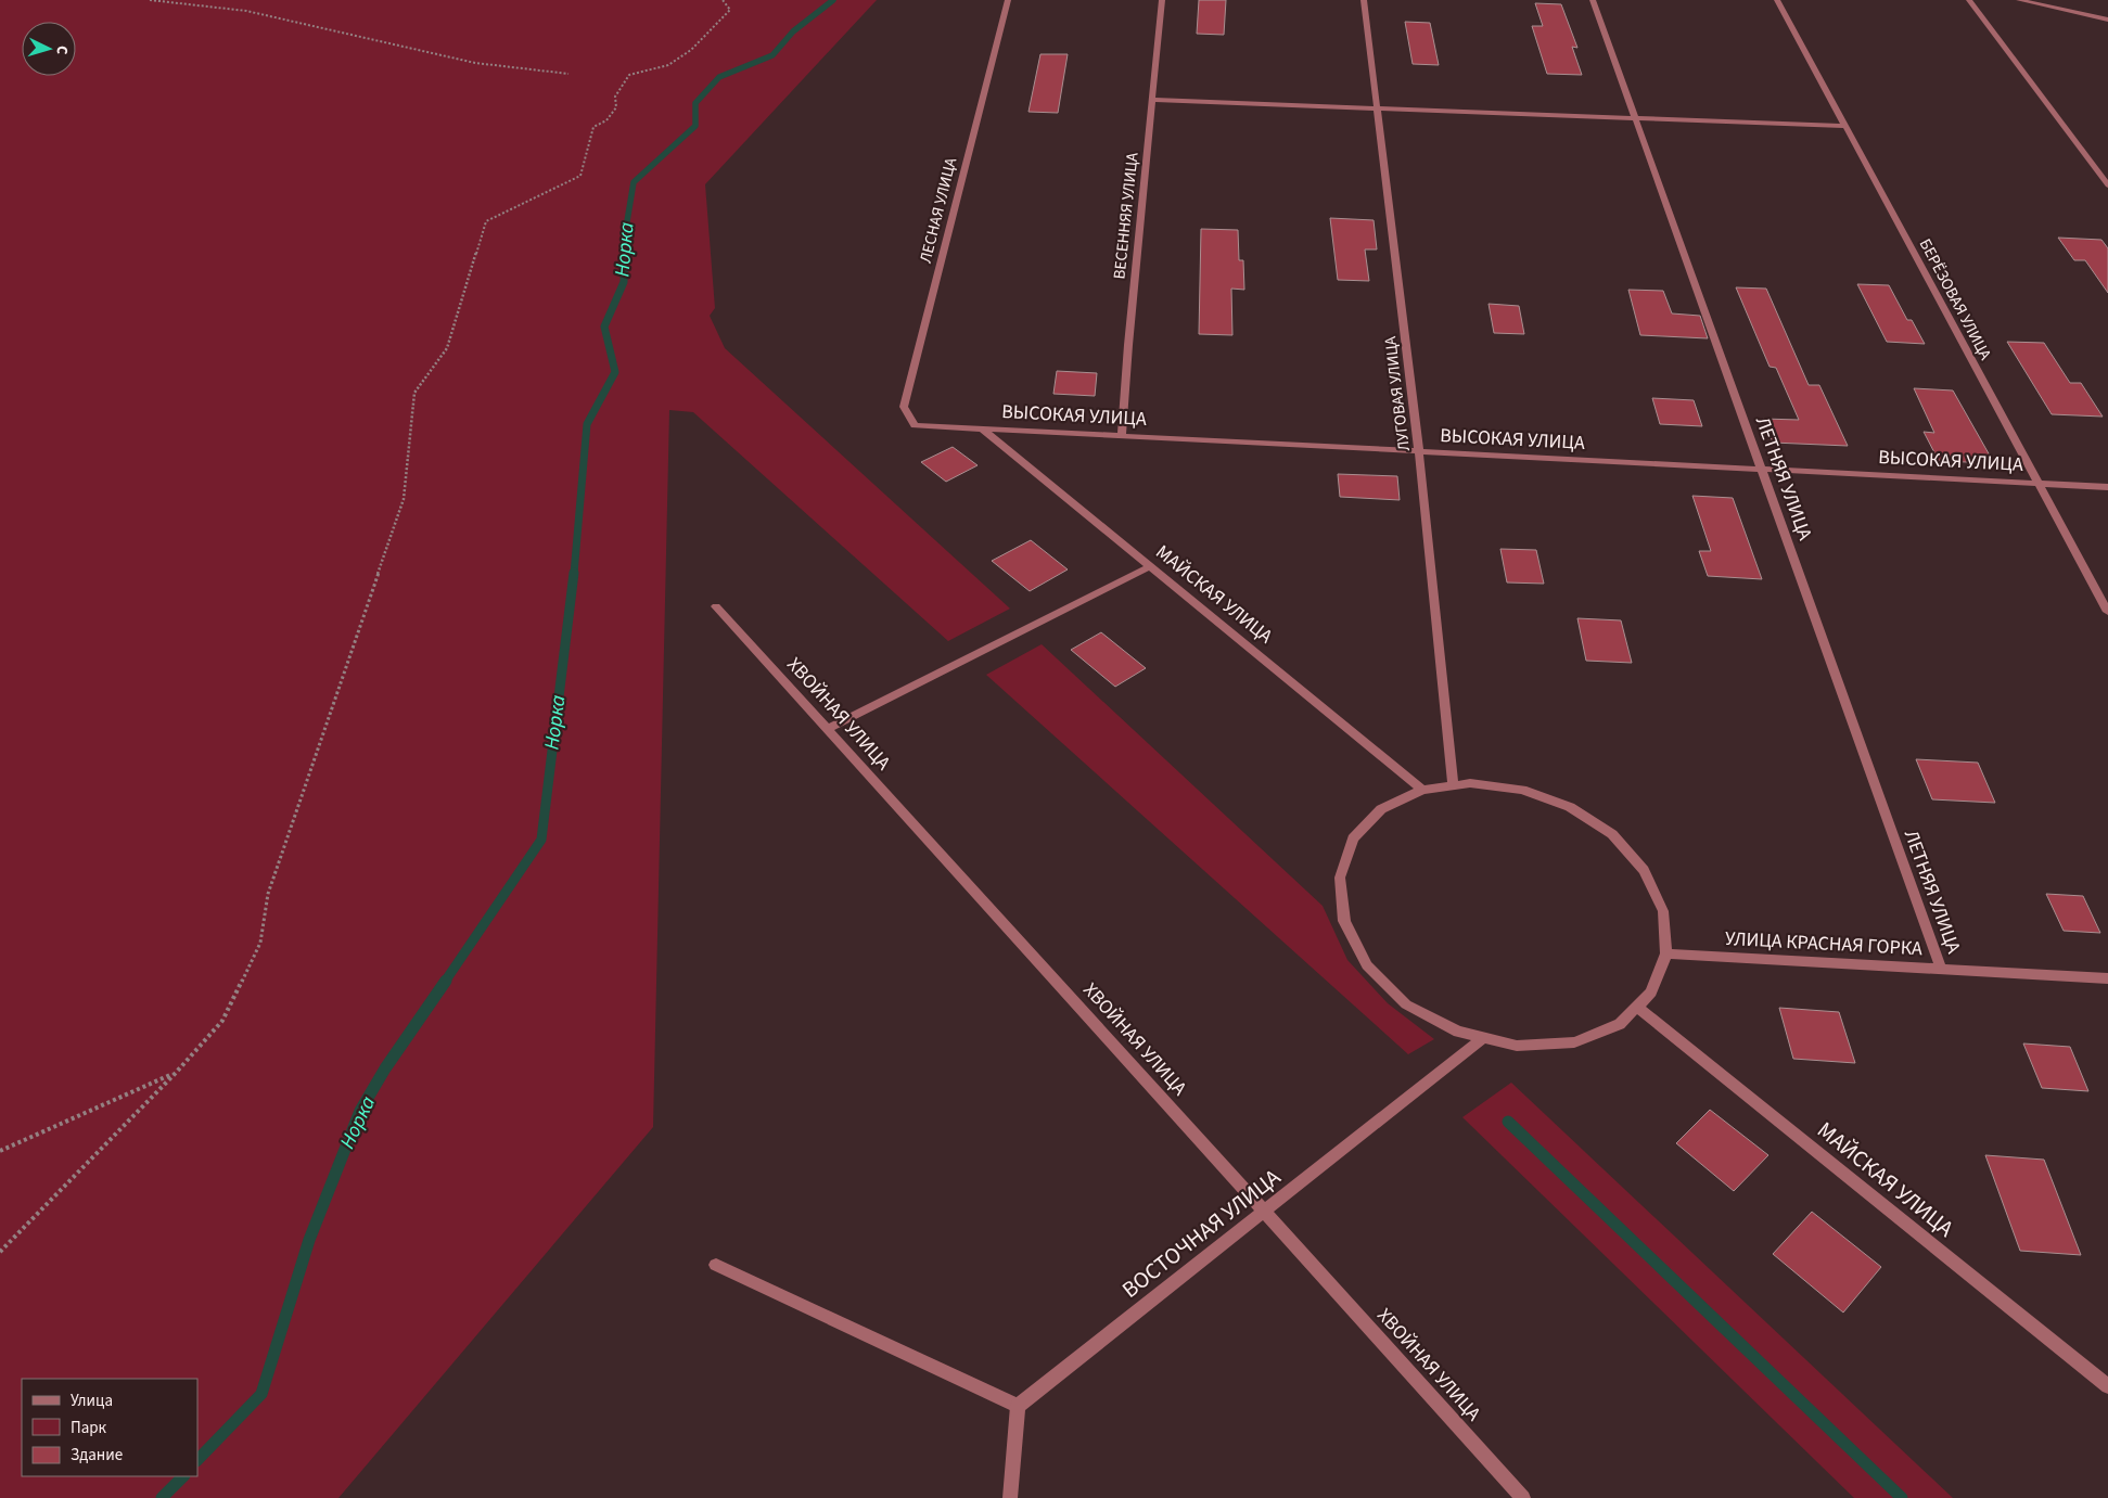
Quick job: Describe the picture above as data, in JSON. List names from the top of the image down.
{
  "streets": {
    "street": [
      "ЛЕСНАЯ УЛИЦА",
      "ВЕСЕННЯЯ УЛИЦА",
      "БЕРЁЗОВАЯ УЛИЦА",
      "ЛУГОВАЯ УЛИЦА",
      "ВЫСОКАЯ УЛИЦА",
      "ЛЕТНЯЯ УЛИЦА",
      "МАЙСКАЯ УЛИЦА",
      "ХВОЙНАЯ УЛИЦА",
      "УЛИЦА КРАСНАЯ ГОРКА",
      "ВОСТОЧНАЯ УЛИЦА"
    ]
  },
  "crossings": [
    ["ЛЕСНАЯ УЛИЦА", "ВЫСОКАЯ УЛИЦА"],
    ["ВЕСЕННЯЯ УЛИЦА", "ВЫСОКАЯ УЛИЦА"],
    ["БЕРЁЗОВАЯ УЛИЦА", "ВЫСОКАЯ УЛИЦА"],
    ["ЛУГОВАЯ УЛИЦА", "ВЫСОКАЯ УЛИЦА"],
    ["ВЫСОКАЯ УЛИЦА", "ЛЕТНЯЯ УЛИЦА"],
    ["ВЫСОКАЯ УЛИЦА", "МАЙСКАЯ УЛИЦА"],
    ["ЛЕТНЯЯ УЛИЦА", "УЛИЦА КРАСНАЯ ГОРКА"],
    ["ХВОЙНАЯ УЛИЦА", "ВОСТОЧНАЯ УЛИЦА"]
  ],
  "water": ["Норка"],
  "legend": ["Улица", "Парк", "Здание"],
  "north": "right"
}
